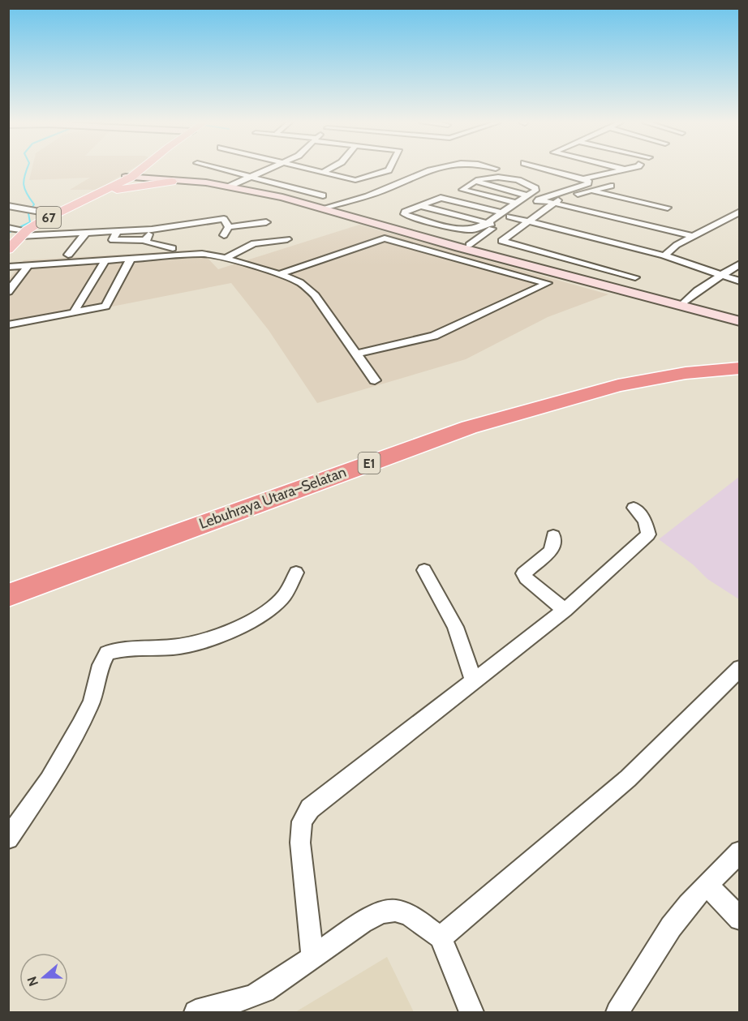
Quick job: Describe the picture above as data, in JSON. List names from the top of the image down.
{
  "streets": {
    "highway": ["E1", "Lebuhraya Utara–Selatan"],
    "main road": ["67"]
  },
  "north": "left"
}
